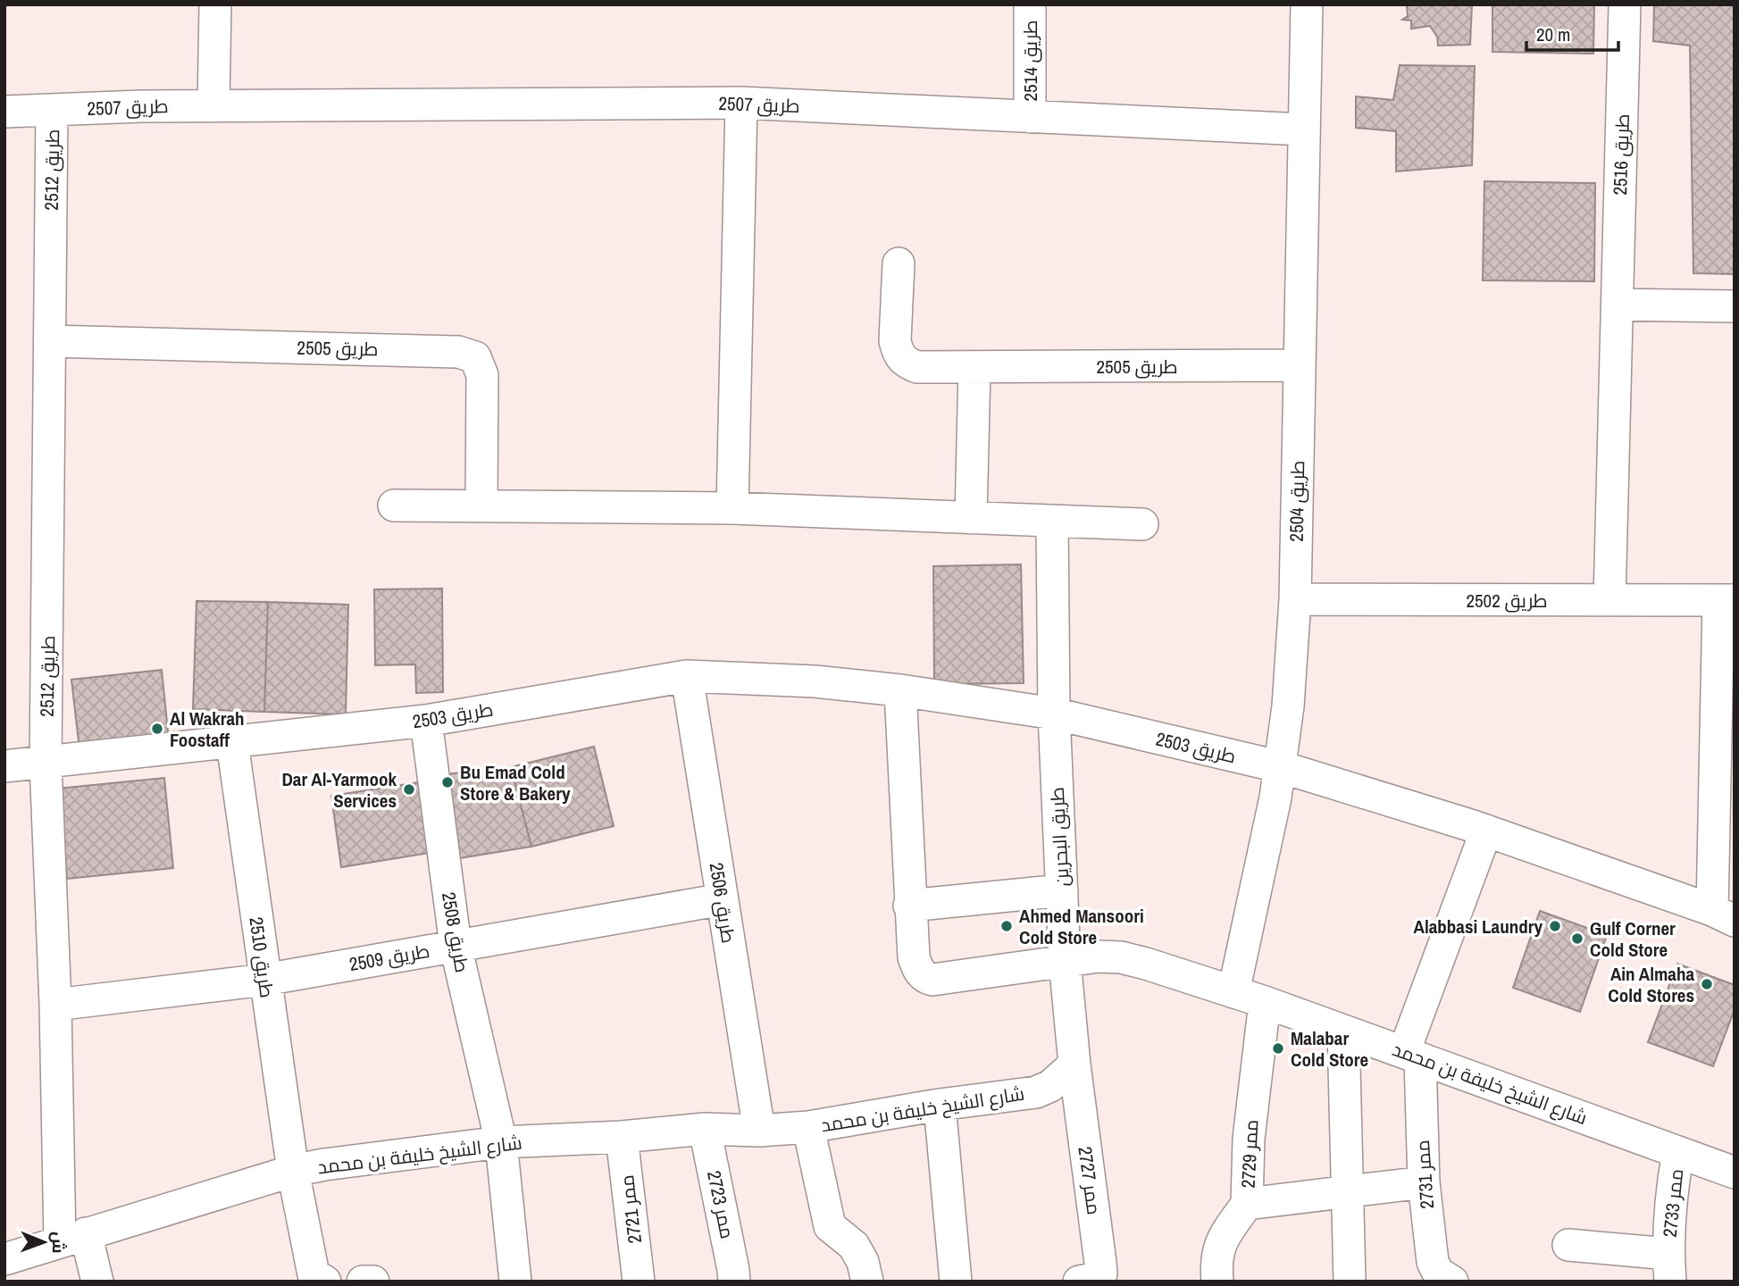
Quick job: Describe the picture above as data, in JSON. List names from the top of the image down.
{
  "streets": {
    "street": [
      "طريق 2514",
      "طريق 2507",
      "طريق 2516",
      "طريق 2512",
      "طريق 2505",
      "طريق 2504",
      "طريق 2502",
      "طريق 2503",
      "طريق البحرين",
      "طريق 2506",
      "طريق 2508",
      "طريق 2510",
      "طريق 2509",
      "شارع الشيخ خليفة بن محمد",
      "ممر 2729",
      "ممر 2731",
      "ممر 2727",
      "ممر 2733",
      "ممر 2723",
      "ممر 2721"
    ]
  },
  "crossings": [
    ["طريق 2514", "طريق 2507"],
    ["طريق 2507", "طريق 2512"],
    ["طريق 2507", "طريق 2504"],
    ["طريق 2516", "طريق 2502"],
    ["طريق 2512", "طريق 2505"],
    ["طريق 2512", "طريق 2503"],
    ["طريق 2512", "طريق 2509"],
    ["طريق 2512", "شارع الشيخ خليفة بن محمد"],
    ["طريق 2505", "طريق 2504"],
    ["طريق 2504", "طريق 2502"],
    ["طريق 2504", "طريق 2503"],
    ["طريق 2504", "شارع الشيخ خليفة بن محمد"],
    ["طريق 2502", "طريق 2503"],
    ["طريق 2503", "طريق البحرين"],
    ["طريق 2503", "طريق 2506"],
    ["طريق 2503", "طريق 2508"],
    ["طريق 2503", "طريق 2510"],
    ["طريق البحرين", "شارع الشيخ خليفة بن محمد"],
    ["طريق 2506", "طريق 2509"],
    ["طريق 2506", "شارع الشيخ خليفة بن محمد"],
    ["طريق 2508", "طريق 2509"],
    ["طريق 2508", "شارع الشيخ خليفة بن محمد"],
    ["طريق 2510", "طريق 2509"],
    ["طريق 2510", "شارع الشيخ خليفة بن محمد"],
    ["شارع الشيخ خليفة بن محمد", "ممر 2729"],
    ["شارع الشيخ خليفة بن محمد", "ممر 2731"],
    ["شارع الشيخ خليفة بن محمد", "ممر 2727"],
    ["شارع الشيخ خليفة بن محمد", "ممر 2733"],
    ["شارع الشيخ خليفة بن محمد", "ممر 2723"],
    ["شارع الشيخ خليفة بن محمد", "ممر 2721"],
    ["ممر 2729", "ممر 2731"]
  ],
  "places": [
    "Al Wakrah Foostaff",
    "Bu Emad Cold Store & Bakery",
    "Dar Al-Yarmook Services",
    "Ahmed Mansoori Cold Store",
    "Alabbasi Laundry",
    "Gulf Corner Cold Store",
    "Ain Almaha Cold Stores",
    "Malabar Cold Store"
  ],
  "scale_bar": "20 m",
  "north": "right"
}
